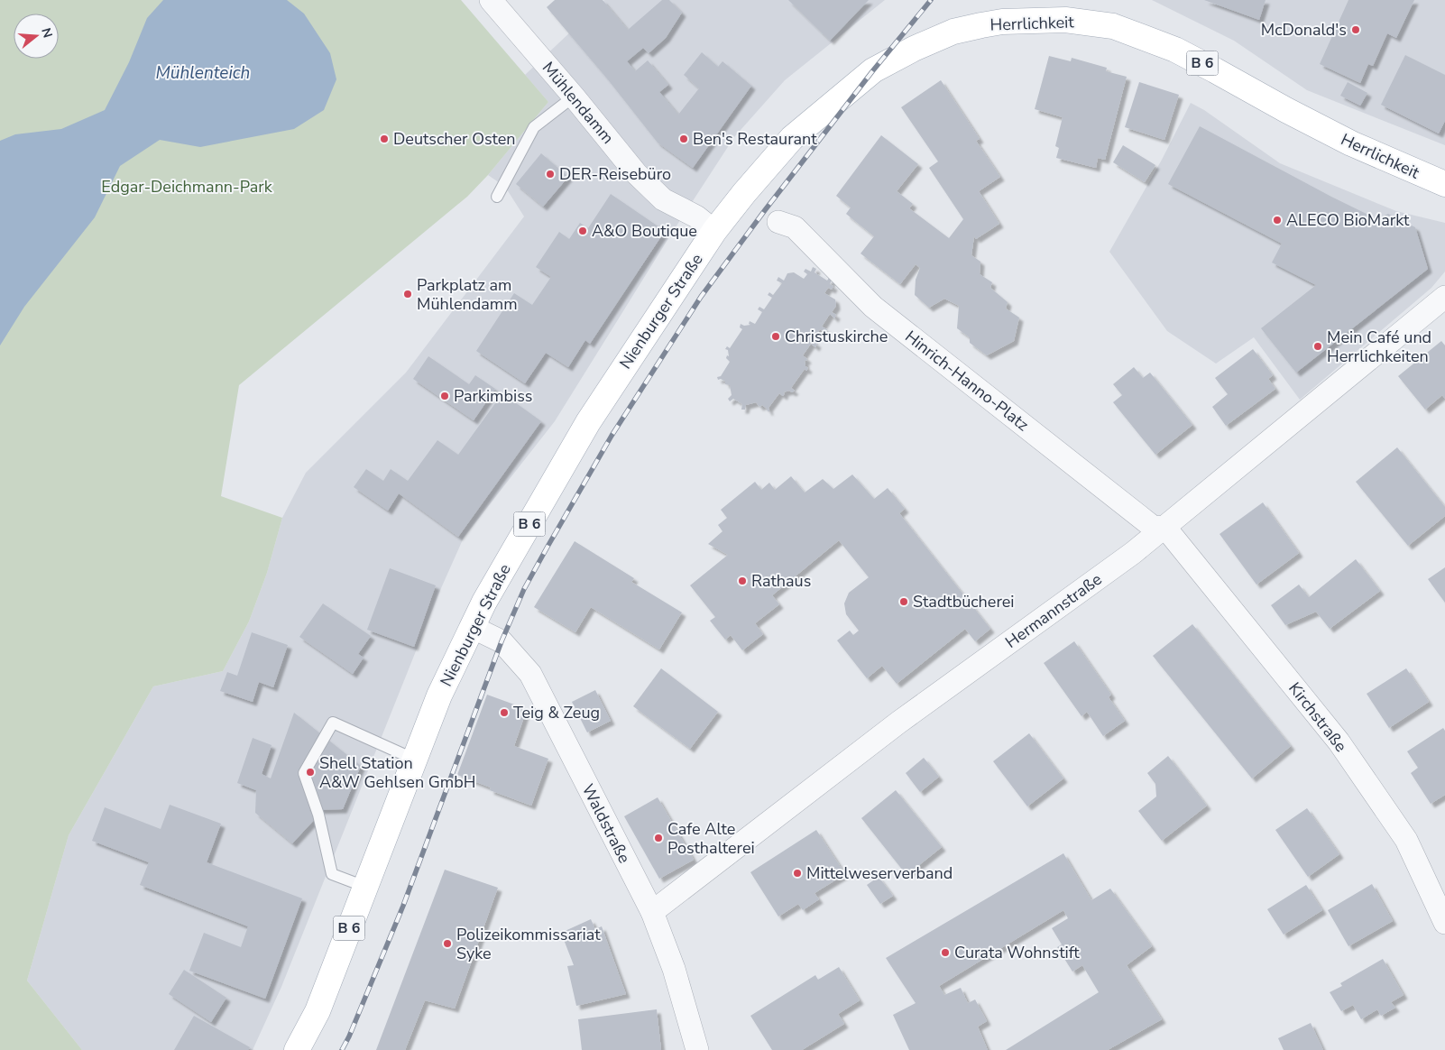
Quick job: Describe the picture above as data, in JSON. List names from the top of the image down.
{
  "streets": {
    "main road": ["Herrlichkeit", "B 6", "Nienburger Straße"],
    "street": [
      "Mühlendamm",
      "Hinrich-Hanno-Platz",
      "Hermannstraße",
      "Kirchstraße",
      "Waldstraße"
    ]
  },
  "crossings": [
    ["Herrlichkeit", "Mühlendamm"],
    ["Herrlichkeit", "Nienburger Straße"],
    ["Mühlendamm", "Nienburger Straße"],
    ["Nienburger Straße", "Waldstraße"],
    ["Hinrich-Hanno-Platz", "Hermannstraße"],
    ["Hinrich-Hanno-Platz", "Kirchstraße"],
    ["Hermannstraße", "Kirchstraße"],
    ["Hermannstraße", "Waldstraße"]
  ],
  "water": ["Mühlenteich"],
  "parks": ["Edgar-Deichmann-Park"],
  "places": [
    "McDonald's",
    "Deutscher Osten",
    "Ben's Restaurant",
    "DER-Reisebüro",
    "ALECO BioMarkt",
    "A&O Boutique",
    "Parkplatz am Mühlendamm",
    "Christuskirche",
    "Mein Café und Herrlichkeiten",
    "Parkimbiss",
    "Rathaus",
    "Stadtbücherei",
    "Teig & Zeug",
    "Shell Station A&W Gehlsen GmbH",
    "Cafe Alte Posthalterei",
    "Mittelweserverband",
    "Polizeikommissariat Syke",
    "Curata Wohnstift"
  ],
  "north": "right"
}
